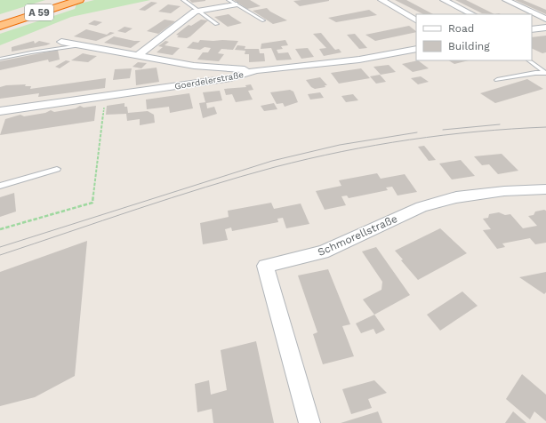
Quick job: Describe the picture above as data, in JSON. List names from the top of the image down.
{
  "streets": {
    "highway": ["A 59"],
    "street": ["Goerdelerstraße", "Schmorellstraße"]
  },
  "legend": ["Road", "Building"]
}
